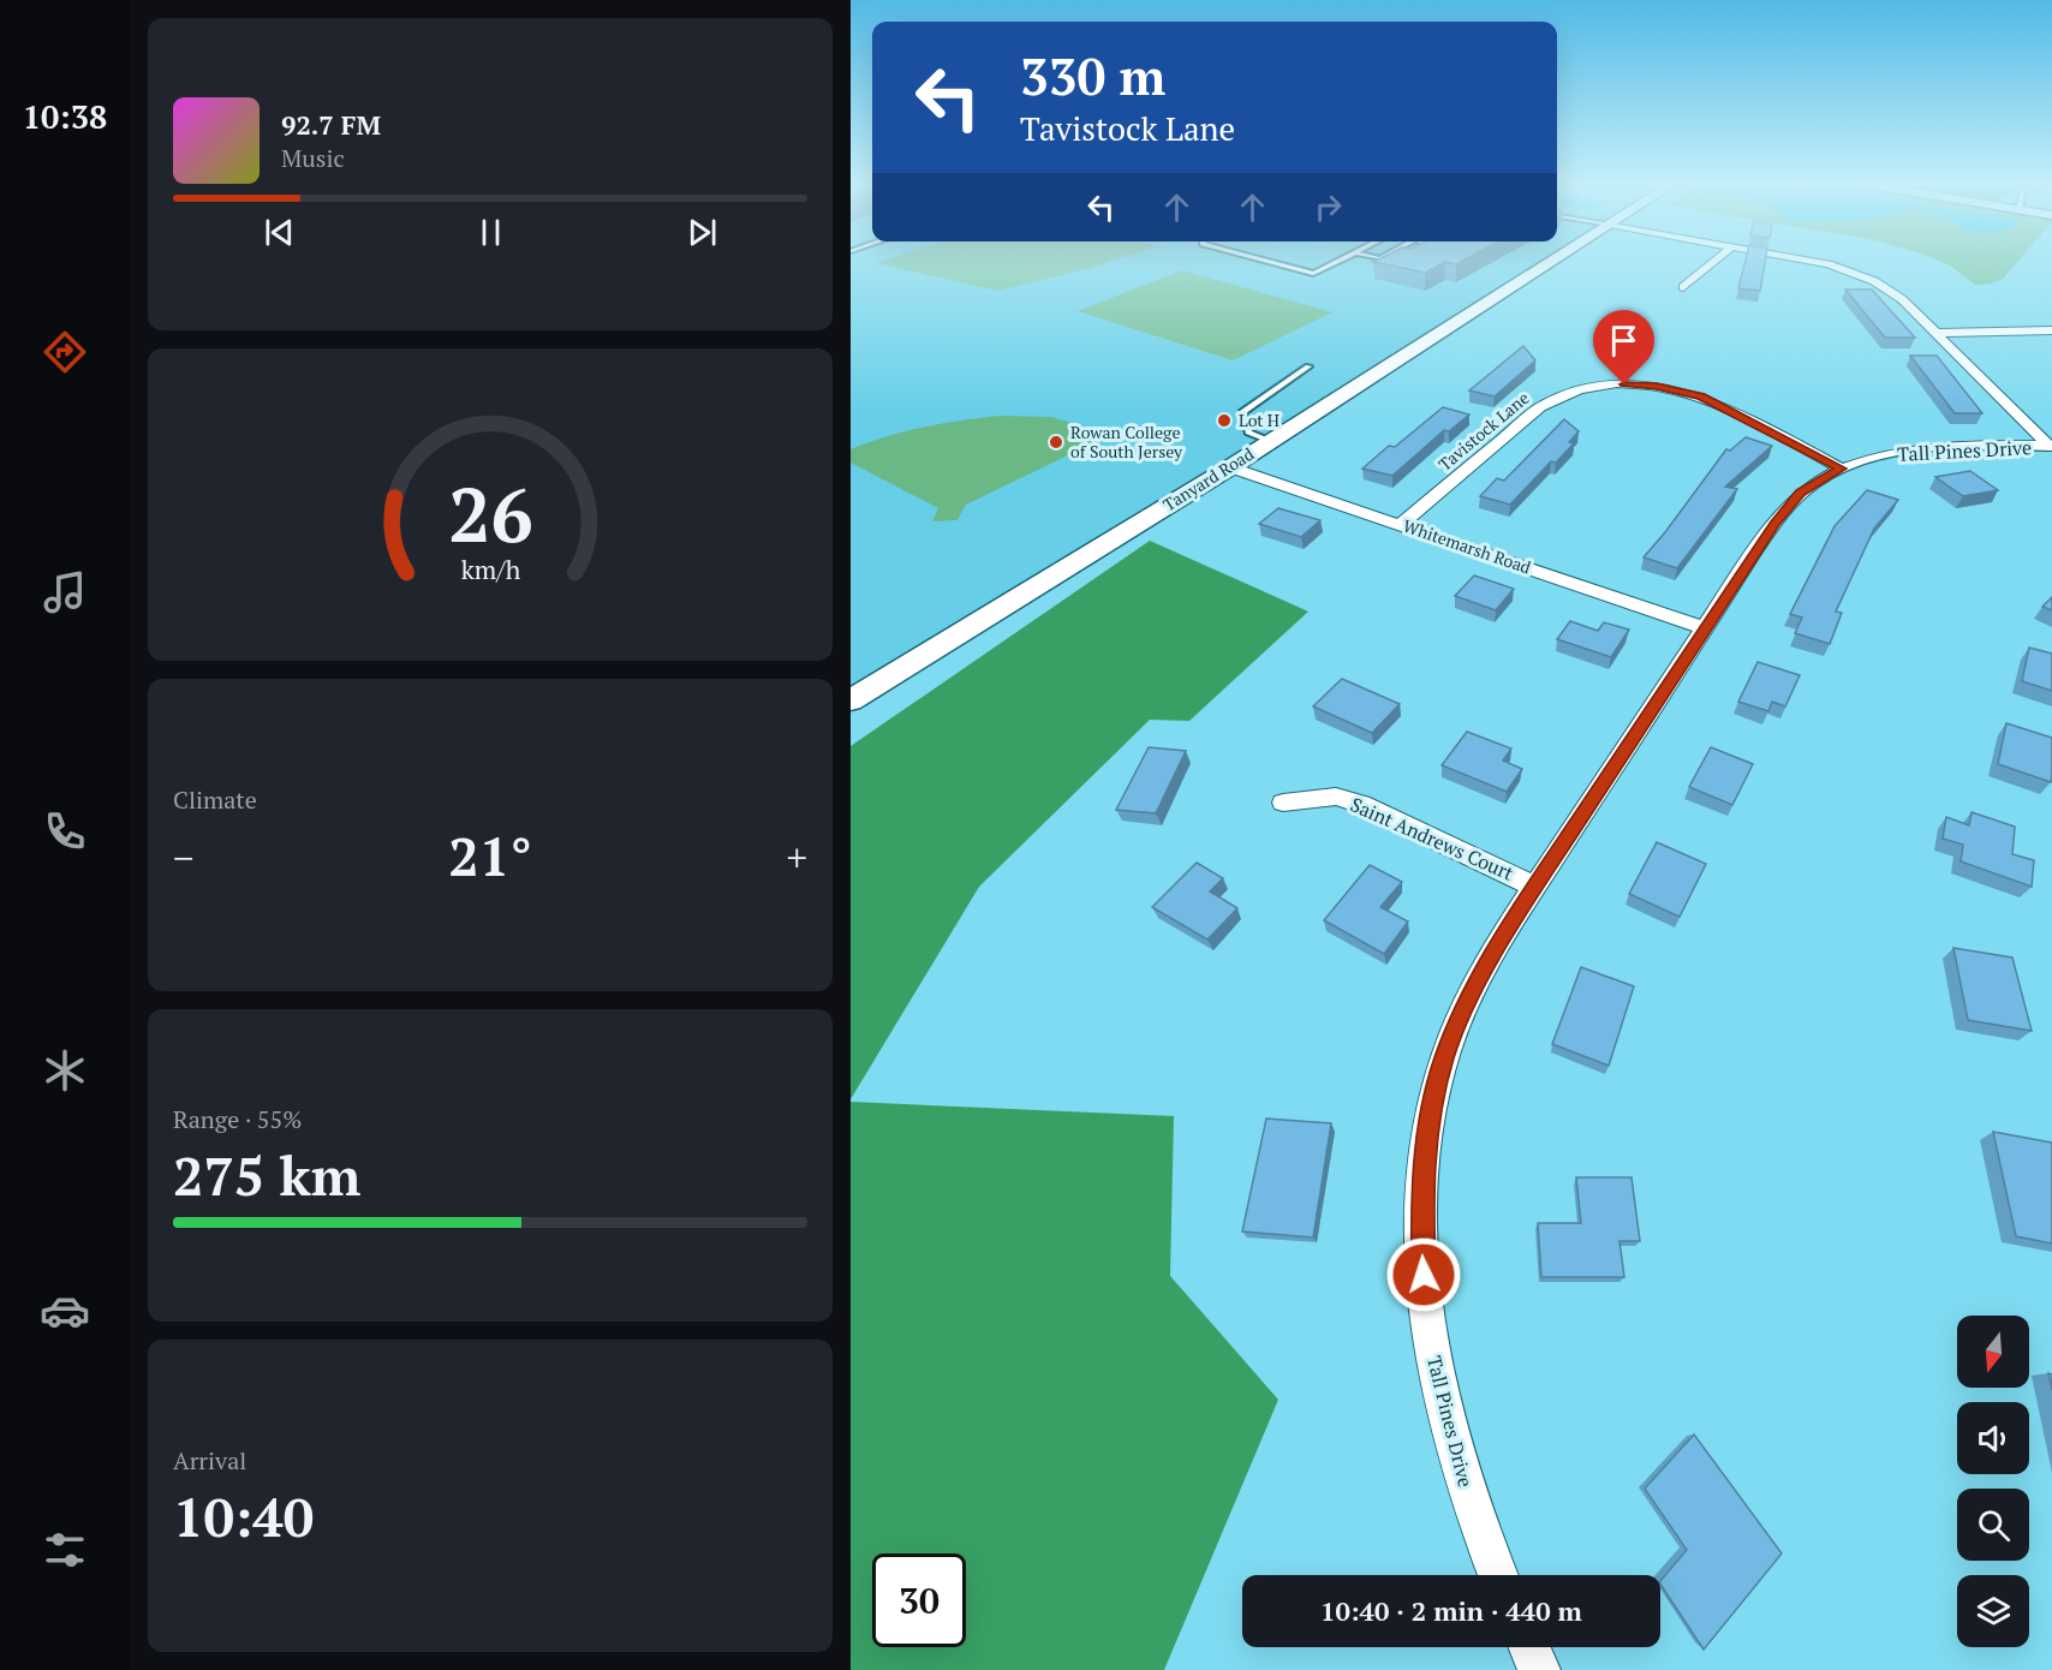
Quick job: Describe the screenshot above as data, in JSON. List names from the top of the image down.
{
  "streets": {
    "street": [
      "Tavistock Lane",
      "Tall Pines Drive",
      "Tanyard Road",
      "Whitemarsh Road",
      "Saint Andrews Court"
    ]
  },
  "crossings": [
    ["Tavistock Lane", "Tall Pines Drive"],
    ["Tavistock Lane", "Whitemarsh Road"],
    ["Tall Pines Drive", "Whitemarsh Road"],
    ["Tall Pines Drive", "Saint Andrews Court"],
    ["Tanyard Road", "Whitemarsh Road"]
  ],
  "places": ["Lot H", "Rowan College of South Jersey"],
  "north": "bottom",
  "page": {
    "tabs": "10:38",
    "turn": ["330 m", "Tavistock Lane"],
    "song": ["92.7 FM", "Music"],
    "tile": [
      "Climate",
      ["Range · 55%", "275 km"],
      ["Arrival", "10:40"]
    ],
    "heat": ["−", "21°", "+"],
    "limit": "30",
    "trip": "10:40 · 2 min · 440 m",
    "gauge": ["26", "km/h"]
  }
}
